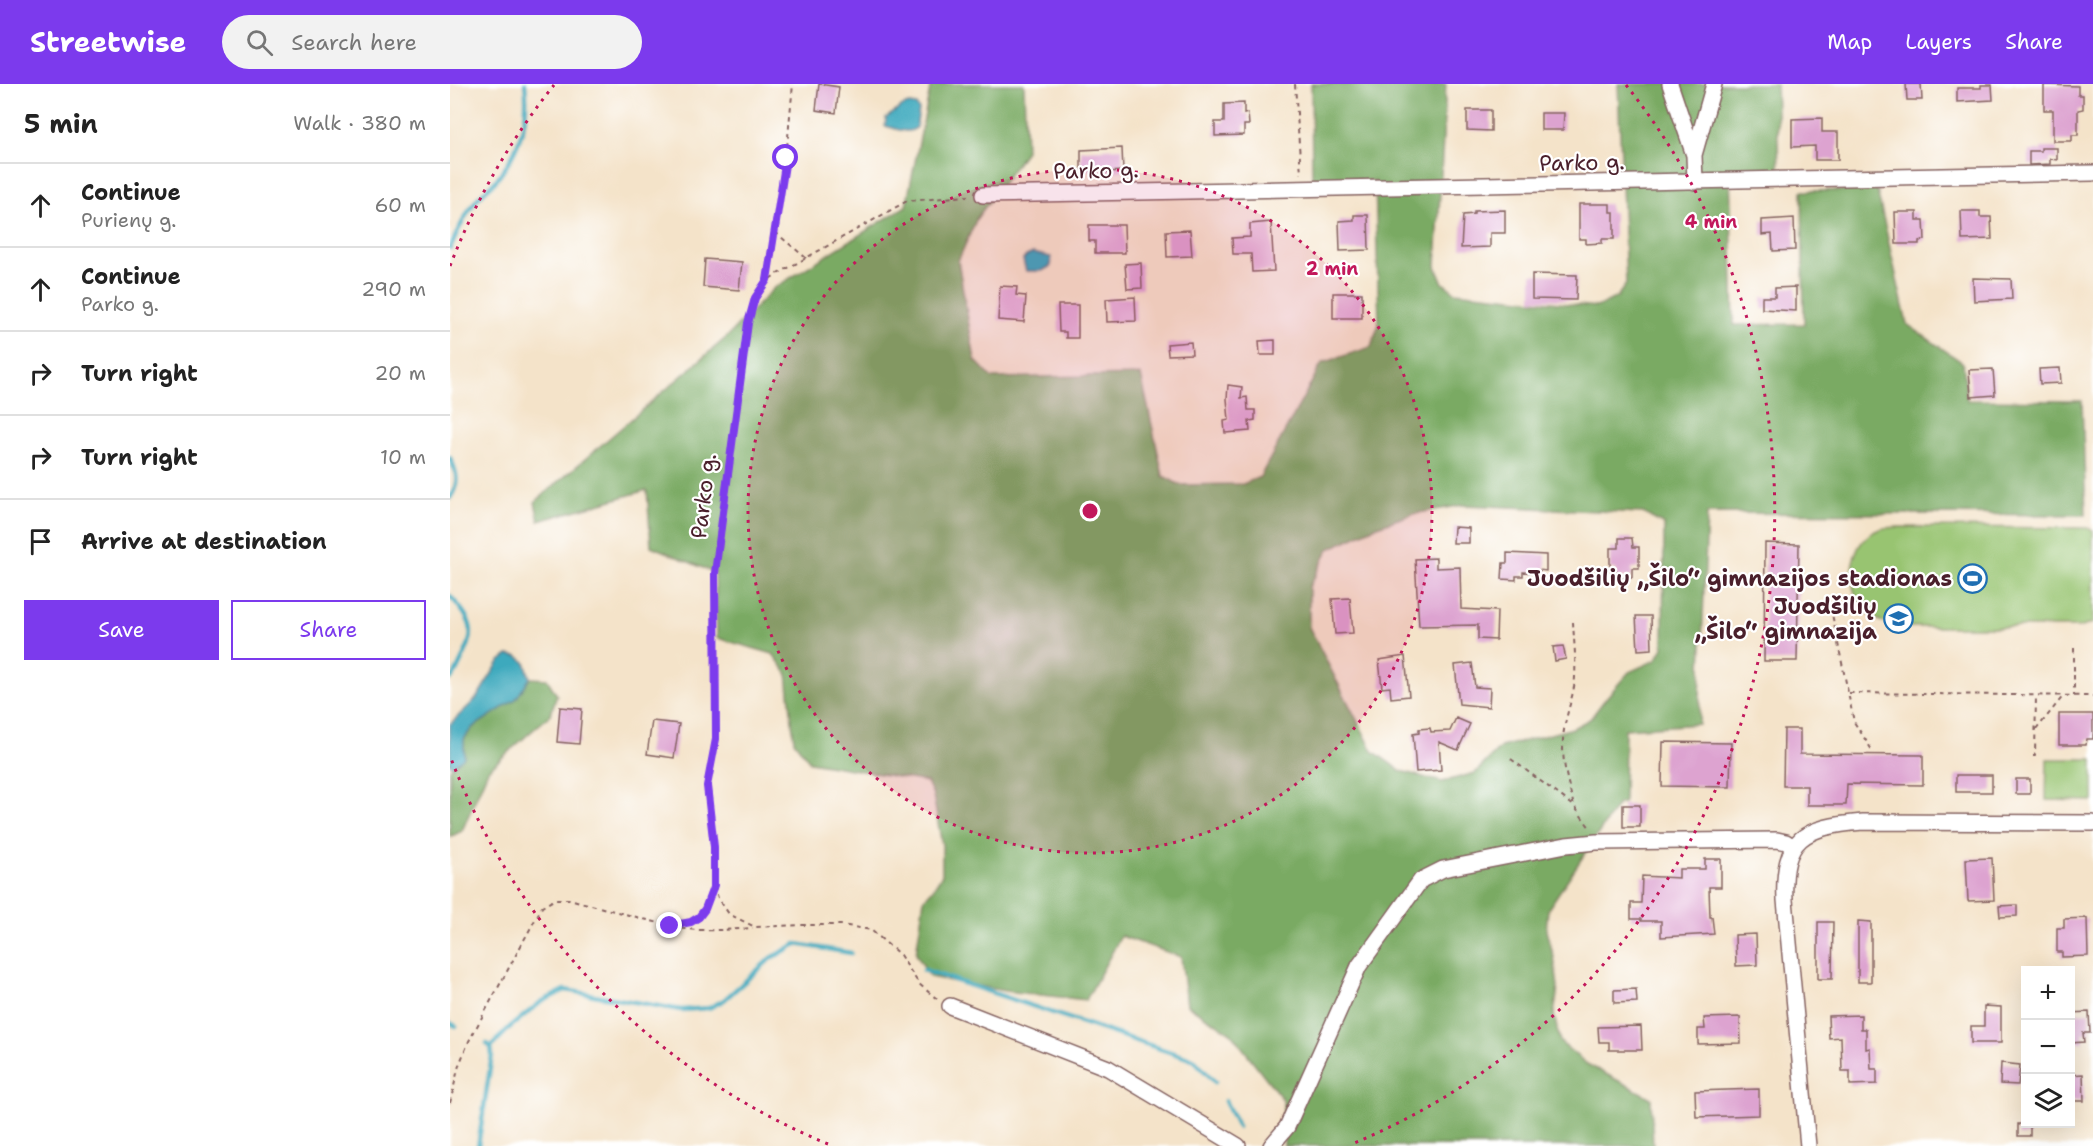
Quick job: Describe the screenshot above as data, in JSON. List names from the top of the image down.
{
  "streets": {
    "street": ["Parko g."]
  },
  "places": {
    "sports": ["Juodšilių „Šilo“ gimnazijos stadionas"],
    "school or university": ["Juodšilių „Šilo“ gimnazija"]
  },
  "page": {
    "header": "Streetwise",
    "search": "Search here",
    "nav": ["Map", "Layers", "Share"],
    "heading": ["5 min", "Walk · 380 m"],
    "list": [
      ["Continue", "Purienų g.", "60 m"],
      ["Continue", "Parko g.", "290 m"],
      ["Turn right", "20 m"],
      ["Turn right", "10 m"],
      "Arrive at destination"
    ],
    "buttons": ["Save", "Share"],
    "map_buttons": ["+", "−"]
  },
  "rings": ["4 min", "2 min"]
}
